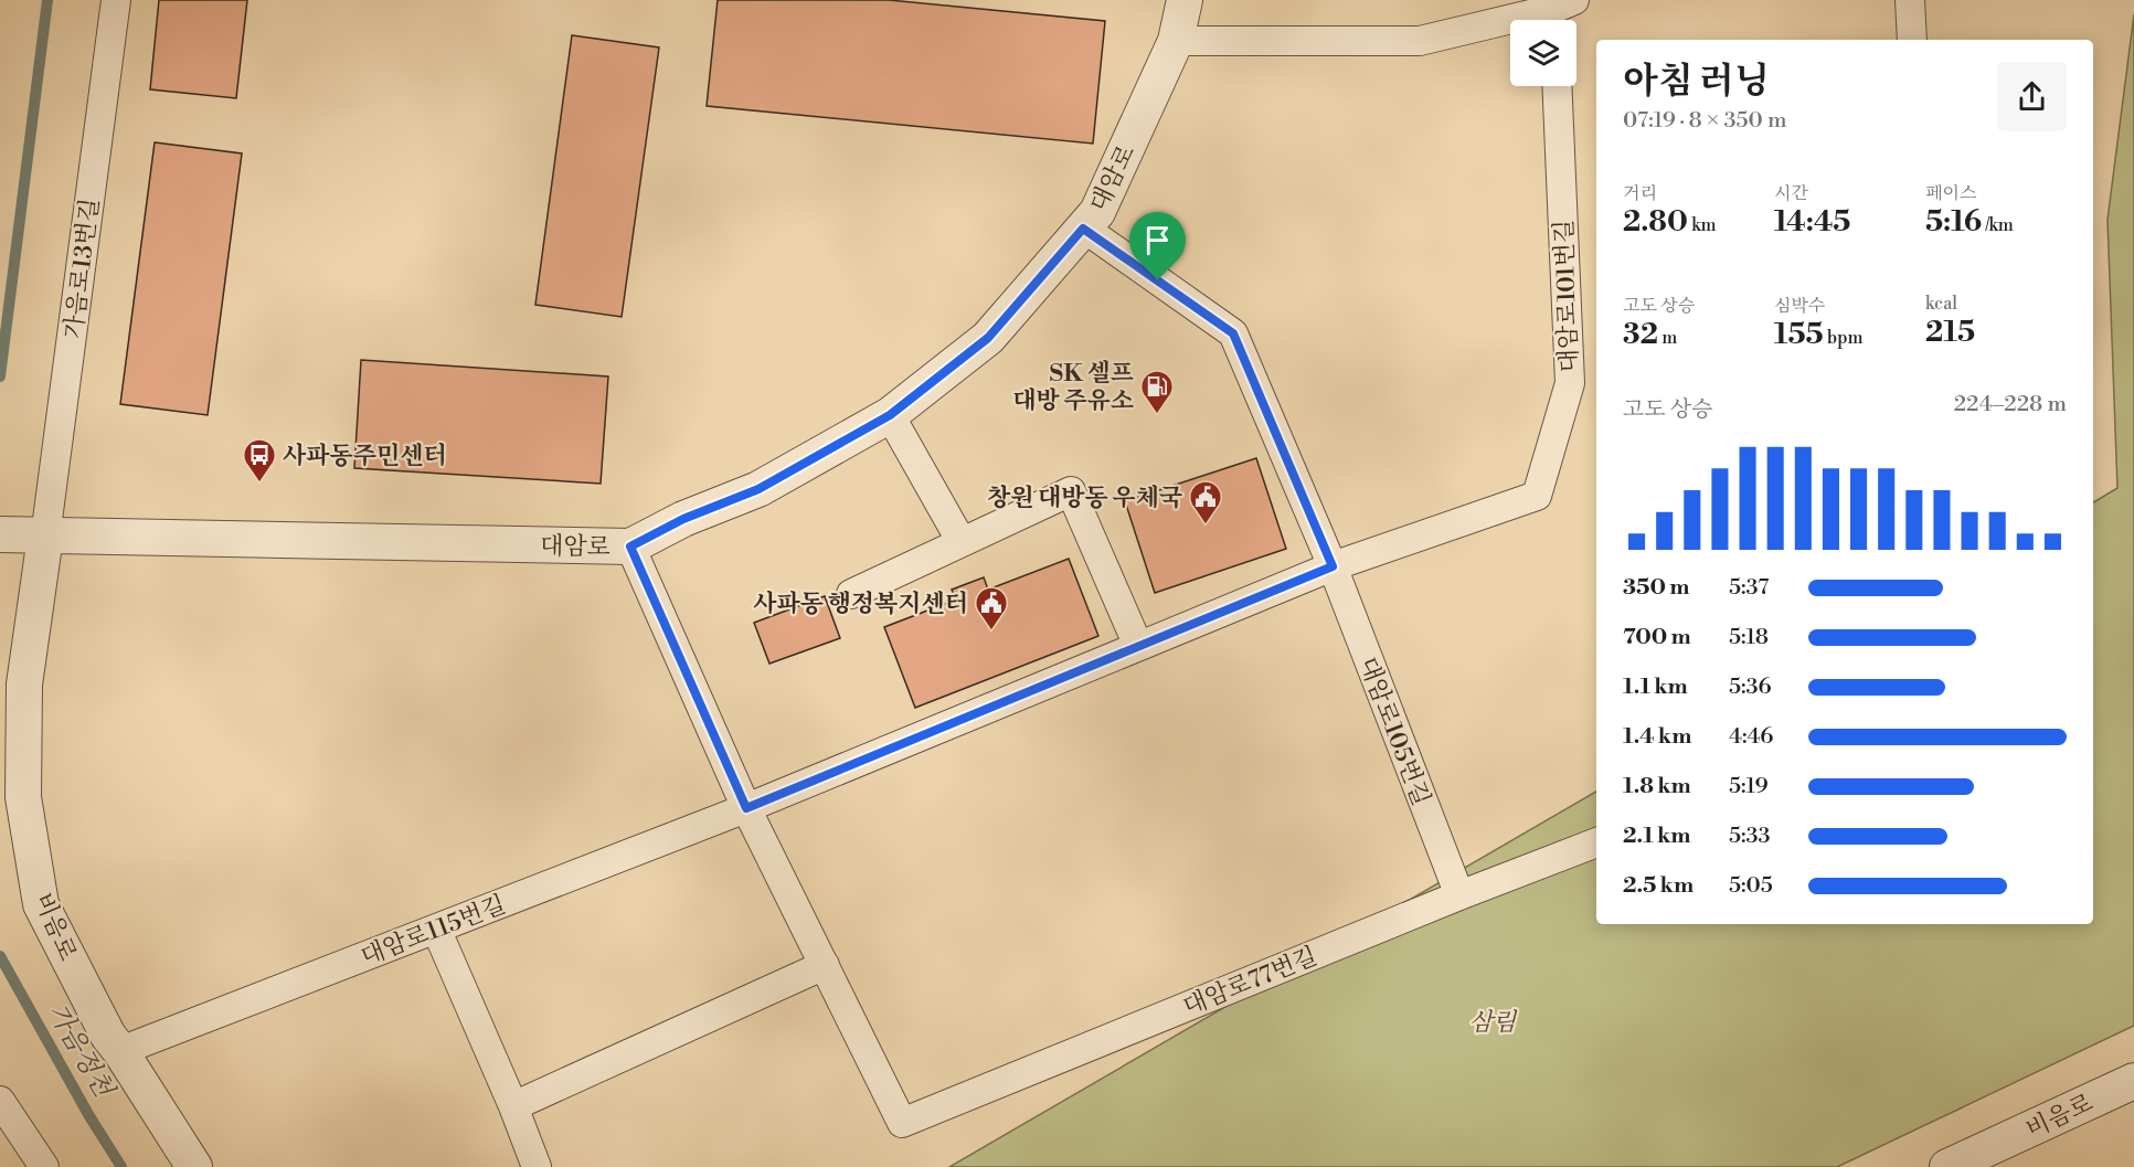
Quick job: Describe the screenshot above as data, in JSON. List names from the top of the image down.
{
  "streets": {
    "street": [
      "대암로",
      "가음로13번길",
      "대암로101번길",
      "대암로105번길",
      "비음로",
      "대암로115번길",
      "대암로77번길"
    ]
  },
  "crossings": [
    ["대암로", "가음로13번길"],
    ["대암로", "대암로105번길"],
    ["대암로", "비음로"],
    ["가음로13번길", "비음로"],
    ["대암로101번길", "대암로105번길"],
    ["대암로105번길", "대암로77번길"],
    ["비음로", "대암로115번길"]
  ],
  "water": ["가음정천"],
  "parks": ["삼림"],
  "places": {
    "fuel station": ["SK 셀프 대방 주유소"],
    "bus stop": ["사파동주민센터"],
    "public building": ["창원 대방동 우체국", "사파동 행정복지센터"]
  },
  "page": {
    "heading": ["아침 러닝", "07:19 · 8 × 350 m"],
    "stats": [
      ["거리", "2.80 km"],
      ["시간", "14:45"],
      ["페이스", "5:16 /km"],
      ["고도 상승", "32 m"],
      ["심박수", "155 bpm"],
      ["kcal", "215"]
    ],
    "chart": ["고도 상승", "224–228 m"],
    "list": [
      {
        "name": "350 m",
        "note": "5:37"
      },
      {
        "name": "700 m",
        "note": "5:18"
      },
      {
        "name": "1.1 km",
        "note": "5:36"
      },
      {
        "name": "1.4 km",
        "note": "4:46"
      },
      {
        "name": "1.8 km",
        "note": "5:19"
      },
      {
        "name": "2.1 km",
        "note": "5:33"
      },
      {
        "name": "2.5 km",
        "note": "5:05"
      }
    ]
  }
}
